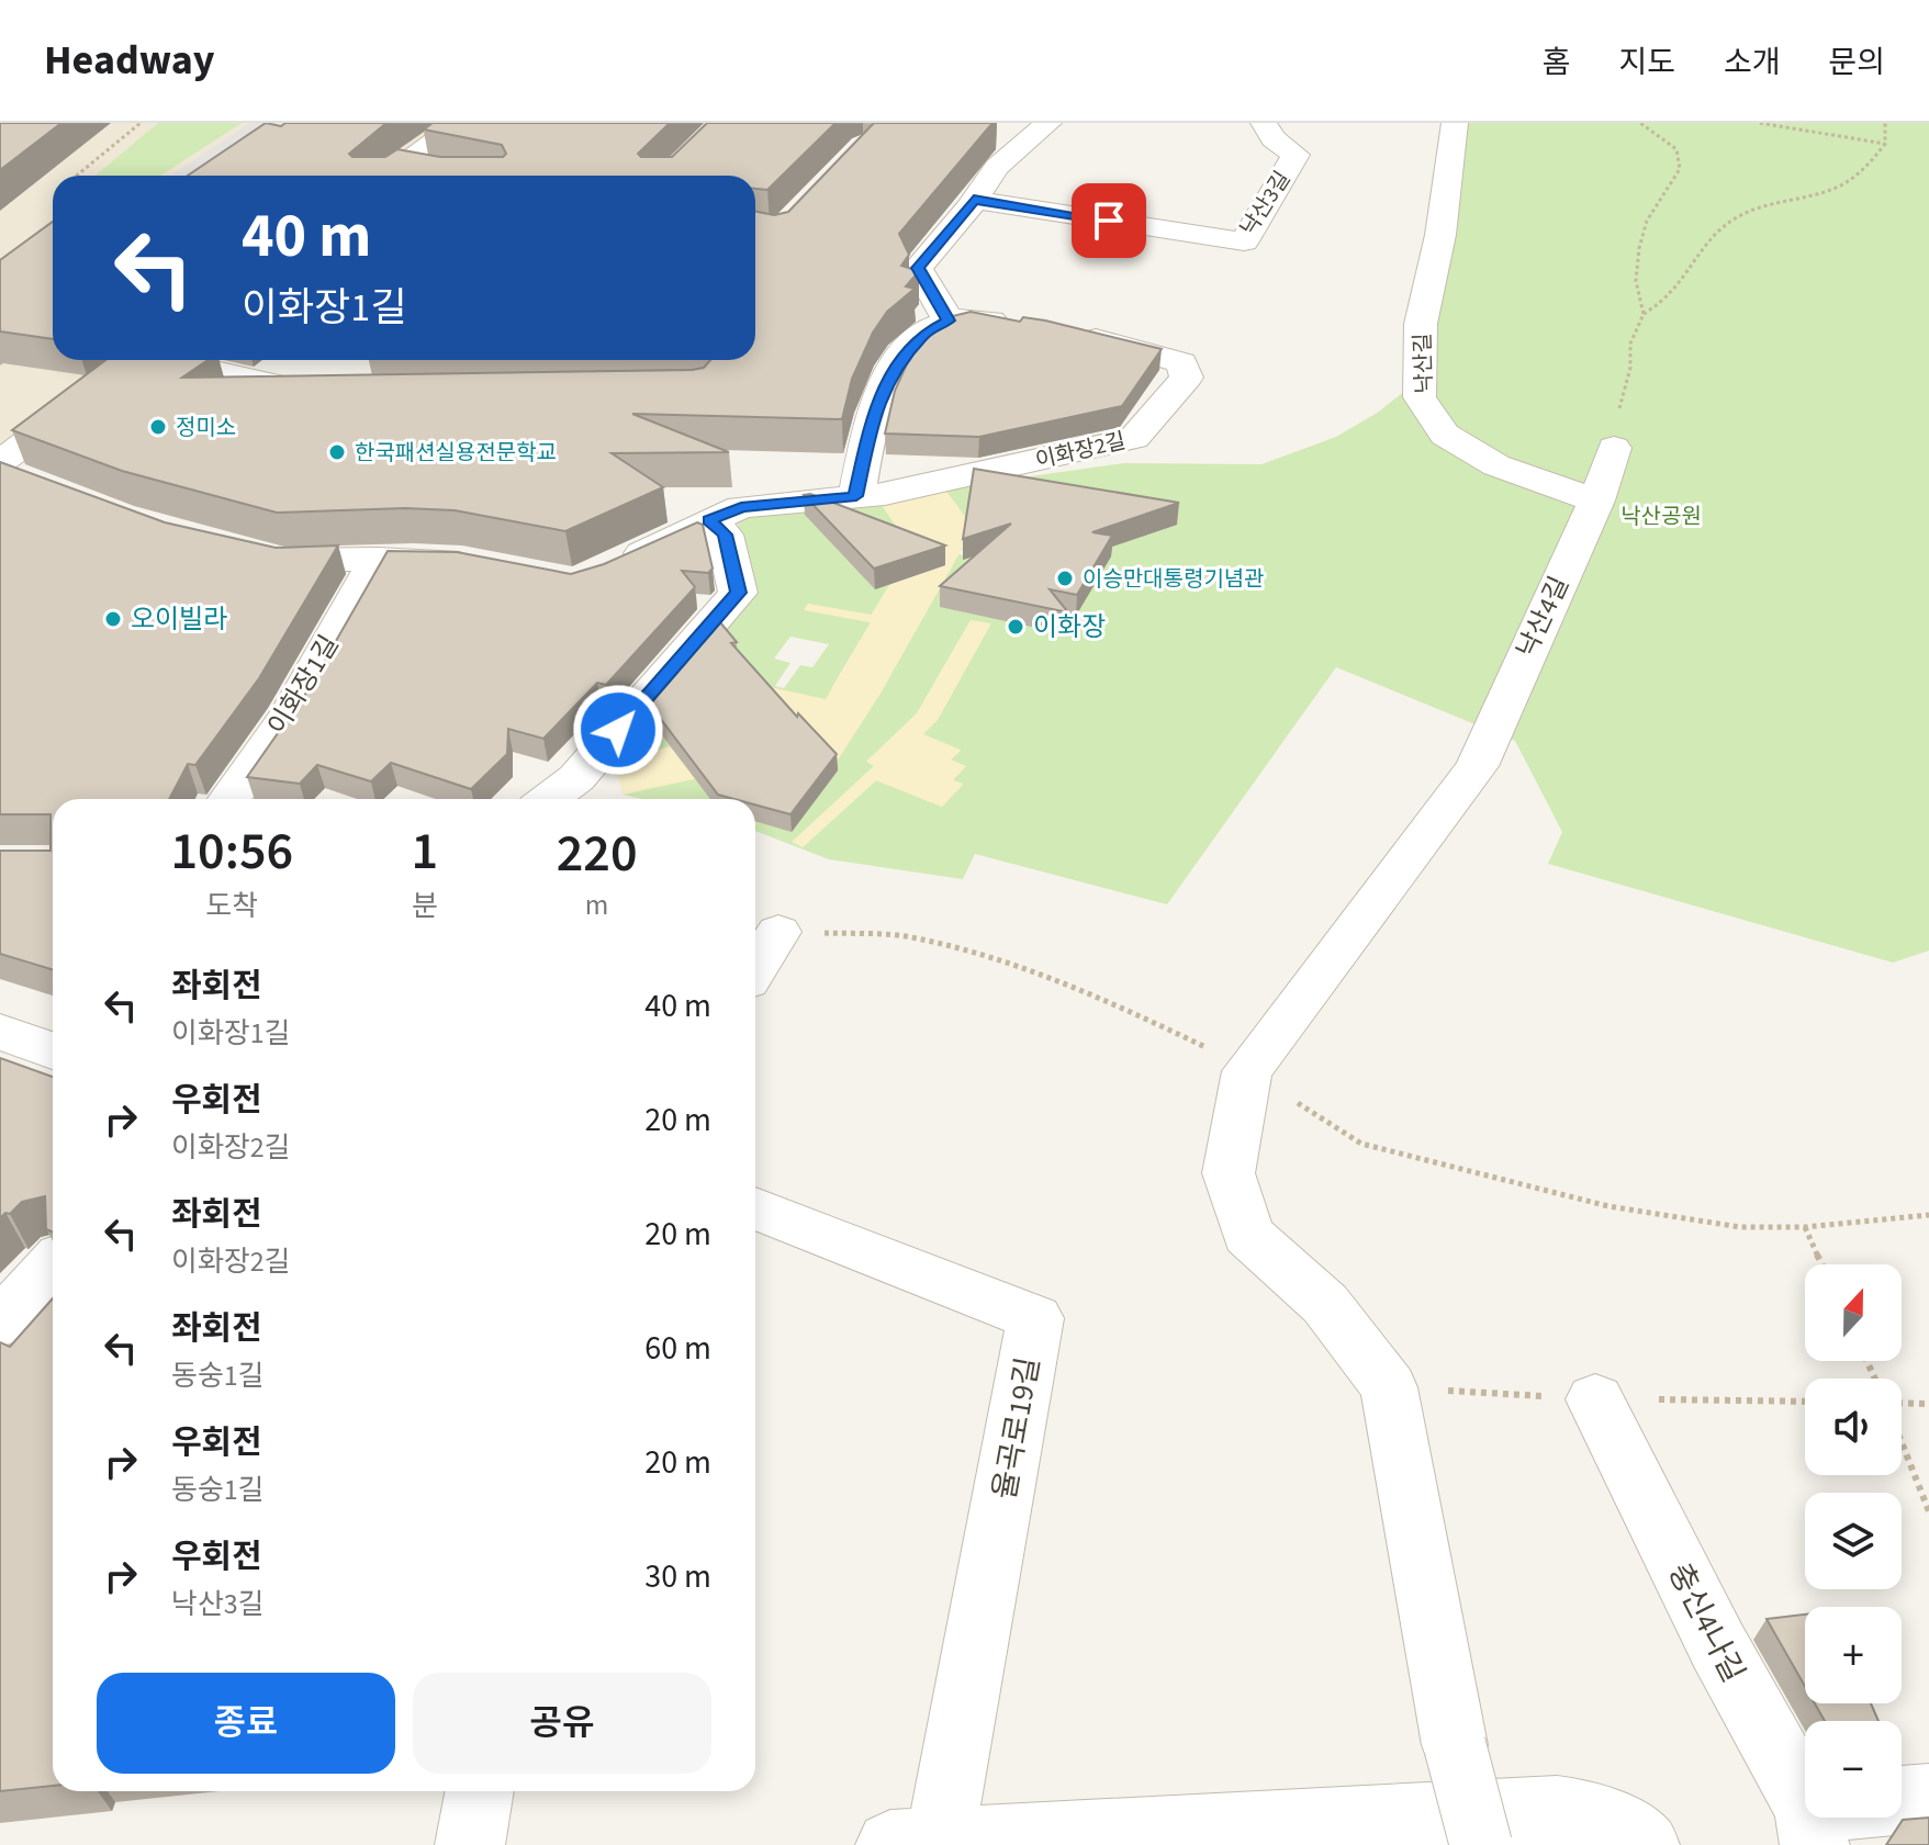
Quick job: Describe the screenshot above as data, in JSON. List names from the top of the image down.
{
  "streets": {
    "street": [
      "낙산3길",
      "낙산길",
      "이화장2길",
      "낙산4길",
      "이화장1길",
      "율곡로19길",
      "충신4나길"
    ]
  },
  "crossings": [
    ["낙산길", "낙산4길"]
  ],
  "parks": ["낙산공원"],
  "places": [
    "정미소",
    "한국패션실용전문학교",
    "이승만대통령기념관",
    "오이빌라",
    "이화장"
  ],
  "north": "top",
  "page": {
    "header": "Headway",
    "nav": [
      "홈",
      "지도",
      "소개",
      "문의"
    ],
    "turn": ["40 m", "이화장1길"],
    "eta": [
      "10:56",
      "도착",
      "1",
      "분",
      "220",
      "m"
    ],
    "list": [
      {
        "name": "좌회전",
        "note": "이화장1길",
        "value": "40 m"
      },
      {
        "name": "우회전",
        "note": "이화장2길",
        "value": "20 m"
      },
      {
        "name": "좌회전",
        "note": "이화장2길",
        "value": "20 m"
      },
      {
        "name": "좌회전",
        "note": "동숭1길",
        "value": "60 m"
      },
      {
        "name": "우회전",
        "note": "동숭1길",
        "value": "20 m"
      },
      {
        "name": "우회전",
        "note": "낙산3길",
        "value": "30 m"
      }
    ],
    "map_buttons": ["+", "−"],
    "buttons": ["종료", "공유"]
  }
}
